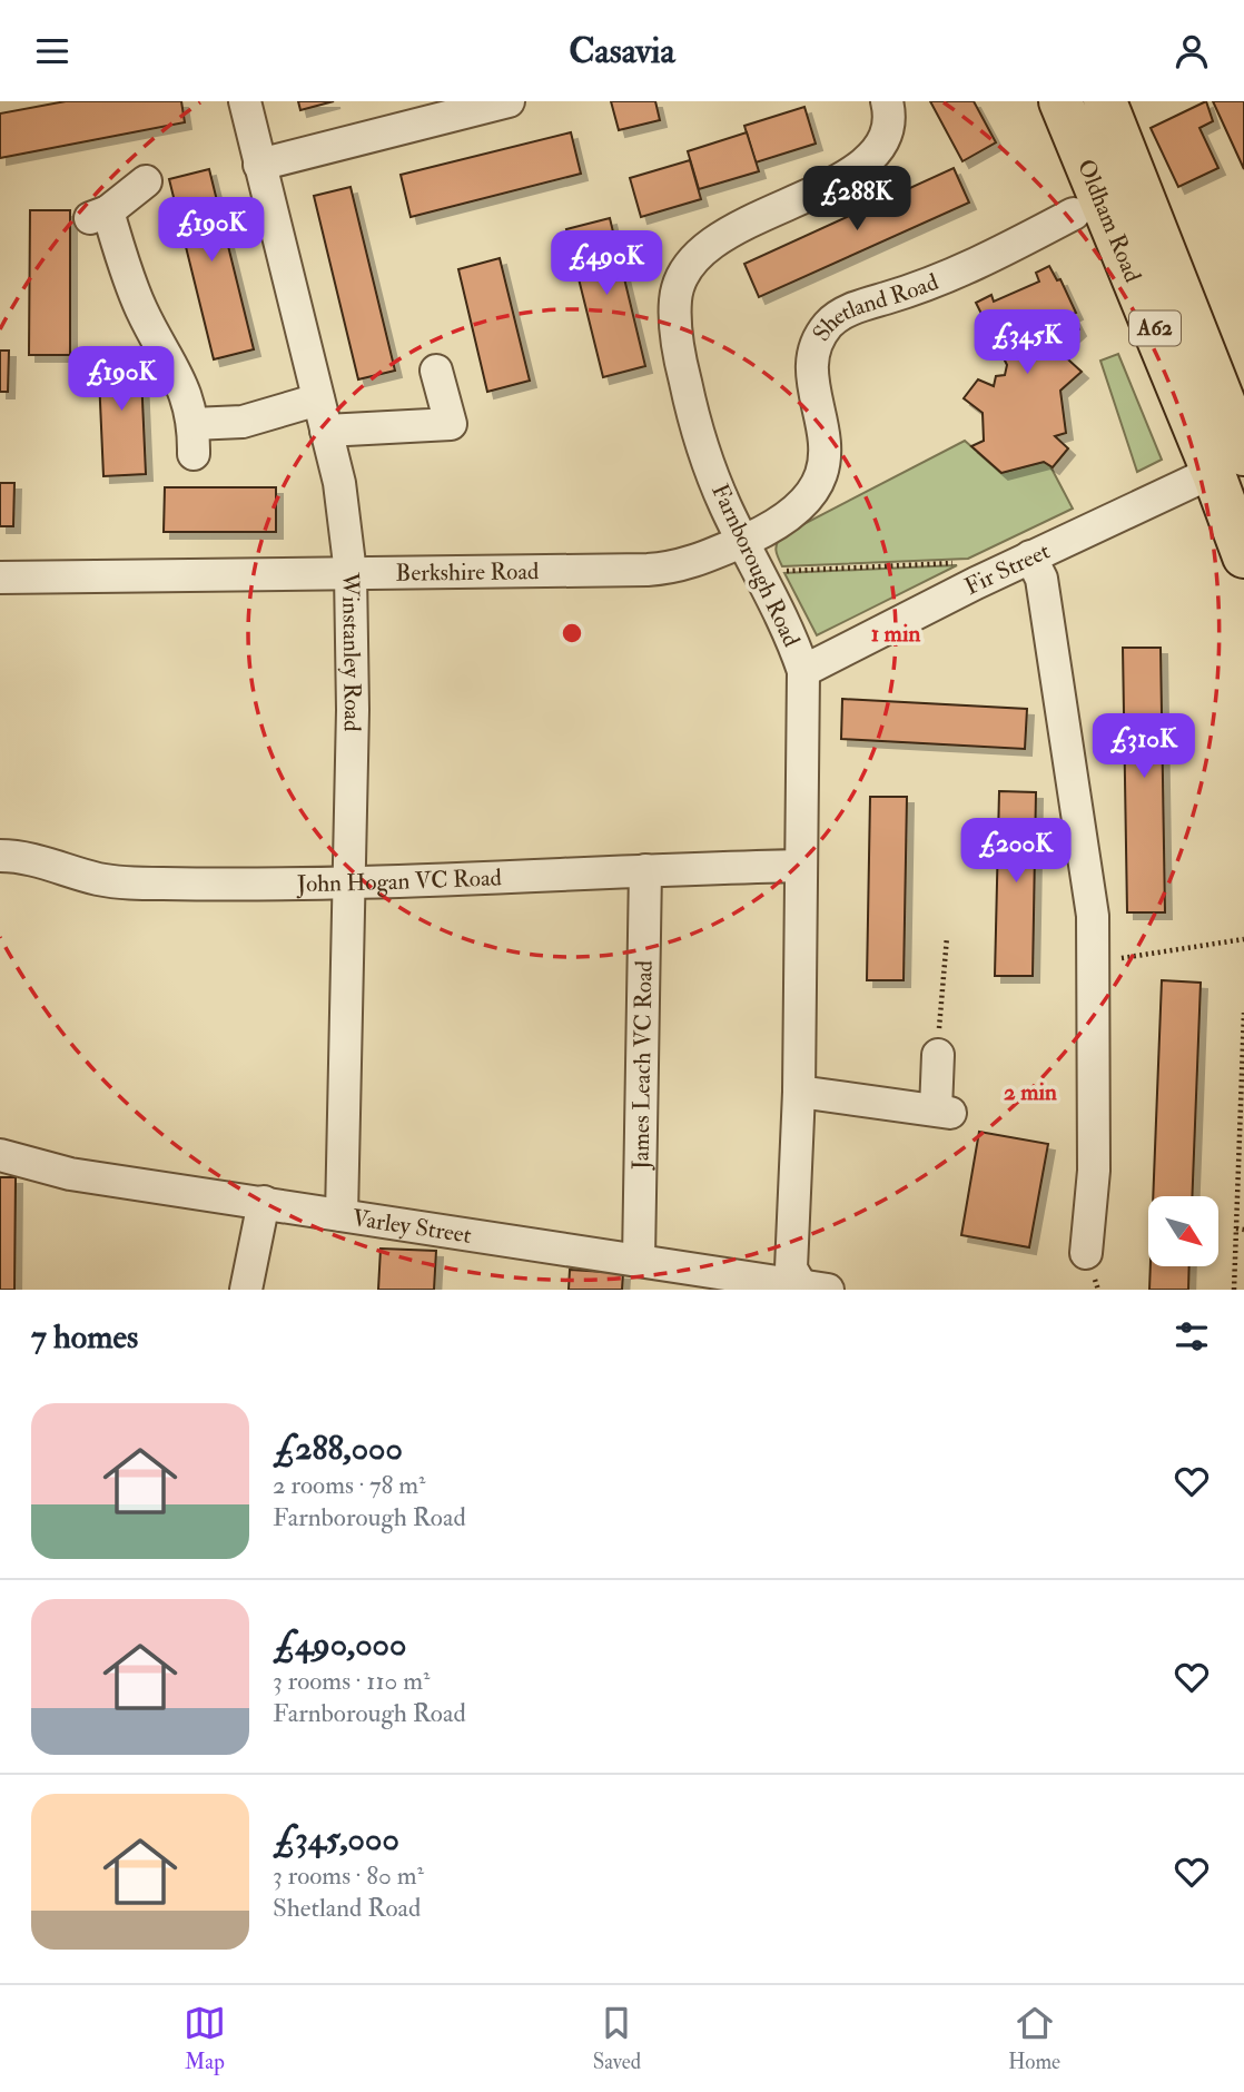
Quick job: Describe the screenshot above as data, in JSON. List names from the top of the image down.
{
  "streets": {
    "highway": ["Oldham Road", "A62"],
    "street": [
      "Shetland Road",
      "Farnborough Road",
      "Fir Street",
      "Berkshire Road",
      "Winstanley Road",
      "John Hogan VC Road",
      "James Leach VC Road",
      "Varley Street"
    ]
  },
  "crossings": [
    ["Oldham Road", "Fir Street"],
    ["Shetland Road", "Farnborough Road"],
    ["Shetland Road", "Berkshire Road"],
    ["Farnborough Road", "Fir Street"],
    ["Farnborough Road", "Berkshire Road"],
    ["Farnborough Road", "John Hogan VC Road"],
    ["Farnborough Road", "Varley Street"],
    ["Berkshire Road", "Winstanley Road"],
    ["Winstanley Road", "John Hogan VC Road"],
    ["Winstanley Road", "Varley Street"],
    ["John Hogan VC Road", "James Leach VC Road"],
    ["James Leach VC Road", "Varley Street"]
  ],
  "north": "bottom right",
  "page": {
    "header": "Casavia",
    "price": [
      "£288K",
      "£190K",
      "£490K",
      "£345K",
      "£190K",
      "£310K",
      "£200K"
    ],
    "heading": "7 homes",
    "list": [
      {
        "name": "£288,000",
        "note": "2 rooms · 78 m² · Farnborough Road"
      },
      {
        "name": "£490,000",
        "note": "3 rooms · 110 m² · Farnborough Road"
      },
      {
        "name": "£345,000",
        "note": "3 rooms · 80 m² · Shetland Road"
      }
    ],
    "tabs": ["Map", "Saved", "Home"]
  },
  "rings": ["1 min", "2 min"]
}
